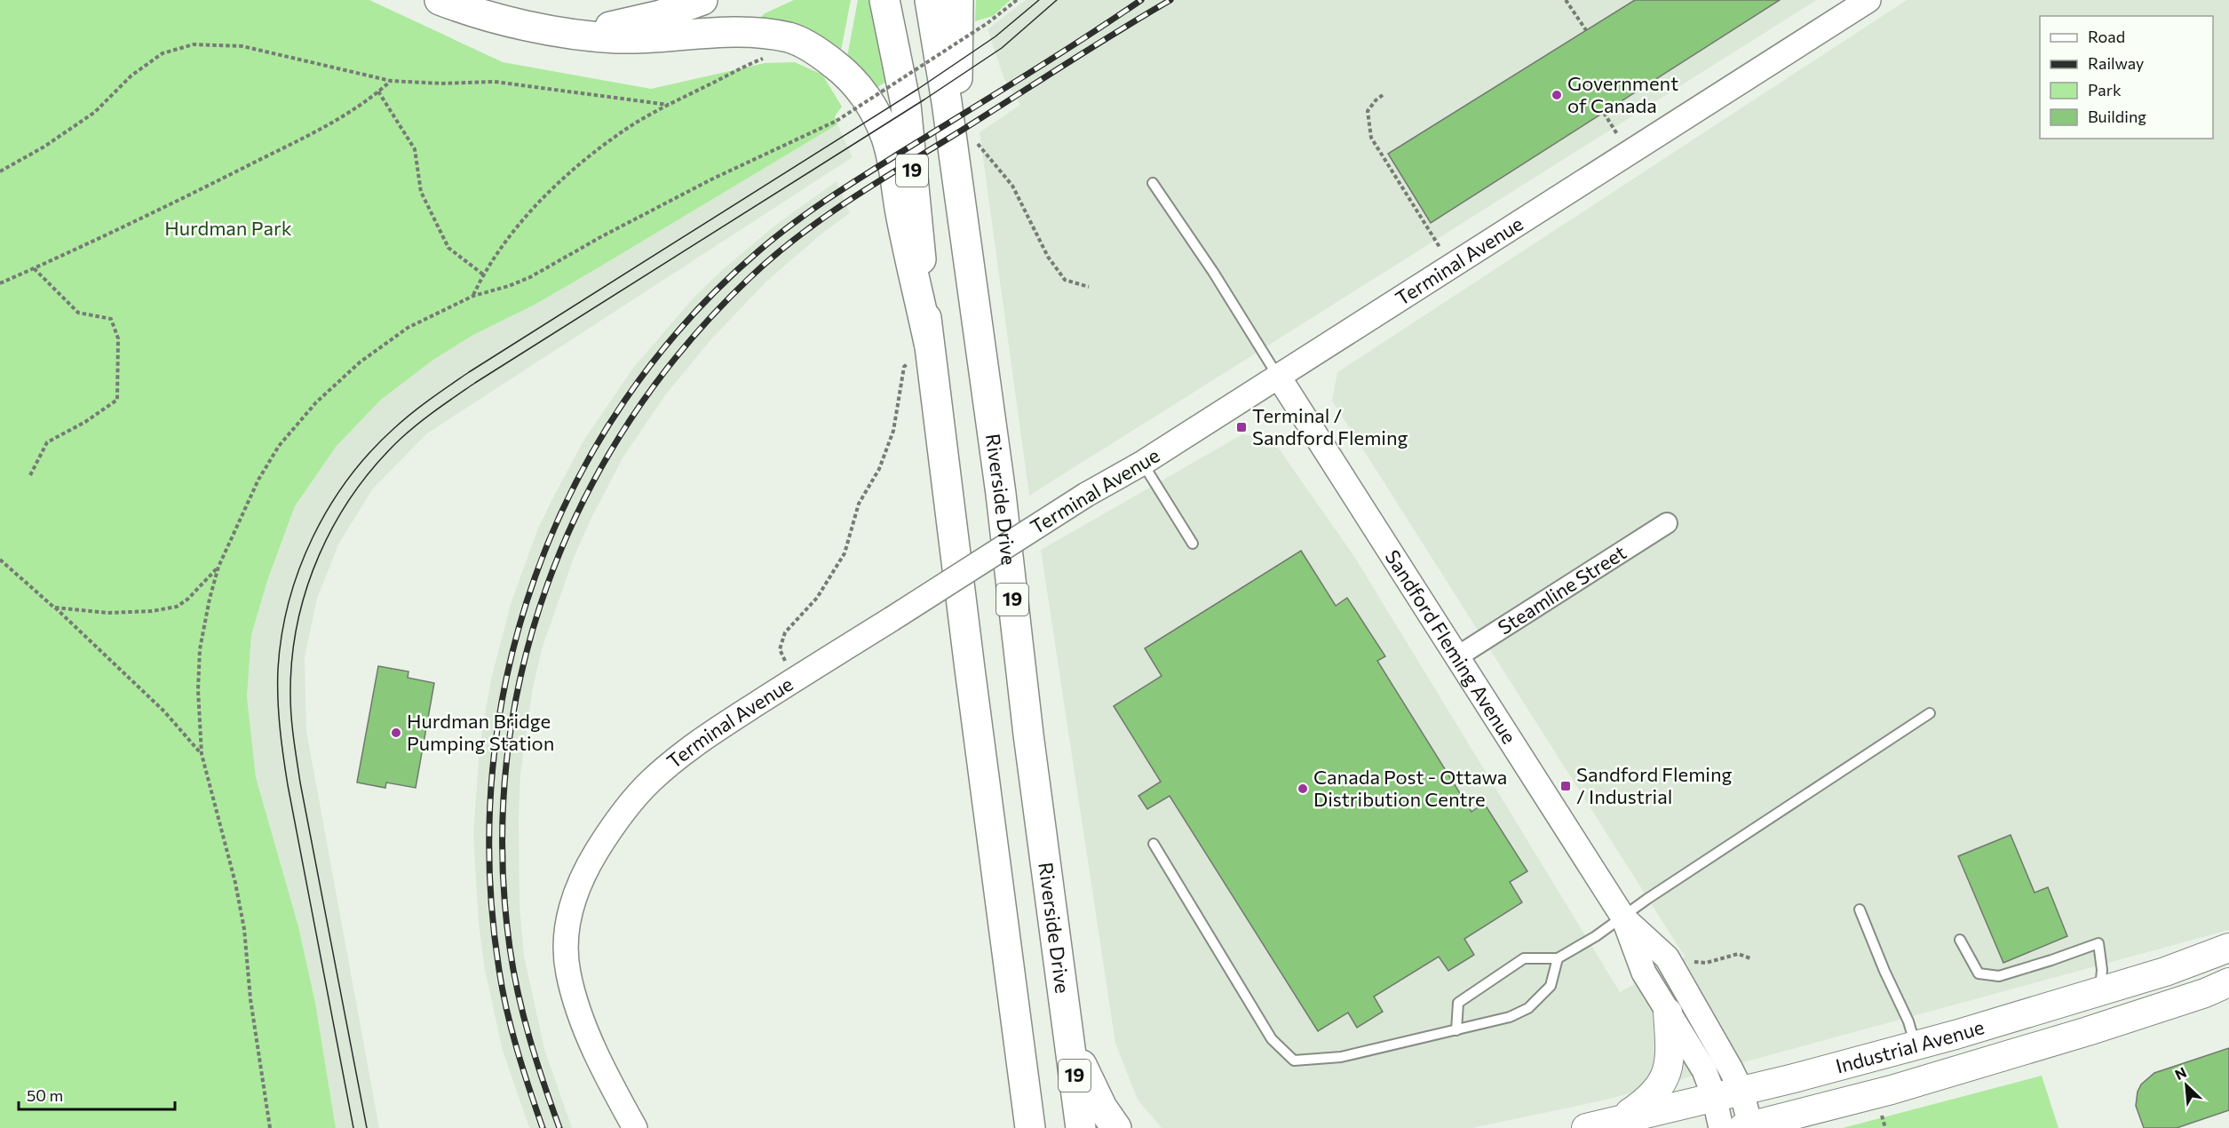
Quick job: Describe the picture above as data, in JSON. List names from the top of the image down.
{
  "streets": {
    "main road": ["19", "Riverside Drive", "Industrial Avenue"],
    "street": ["Terminal Avenue", "Steamline Street", "Sandford Fleming Avenue"]
  },
  "crossings": [
    ["Terminal Avenue", "Sandford Fleming Avenue"],
    ["Steamline Street", "Sandford Fleming Avenue"],
    ["Sandford Fleming Avenue", "Industrial Avenue"]
  ],
  "parks": ["Hurdman Park"],
  "places": {
    "other": ["Government of Canada", "Hurdman Bridge Pumping Station", "Canada Post - Ottawa Distribution Centre"],
    "transit": ["Terminal / Sandford Fleming", "Sandford Fleming / Industrial"]
  },
  "legend": [
    "Road",
    "Railway",
    "Park",
    "Building"
  ],
  "scale_bar": "50 m",
  "north": "top left"
}
